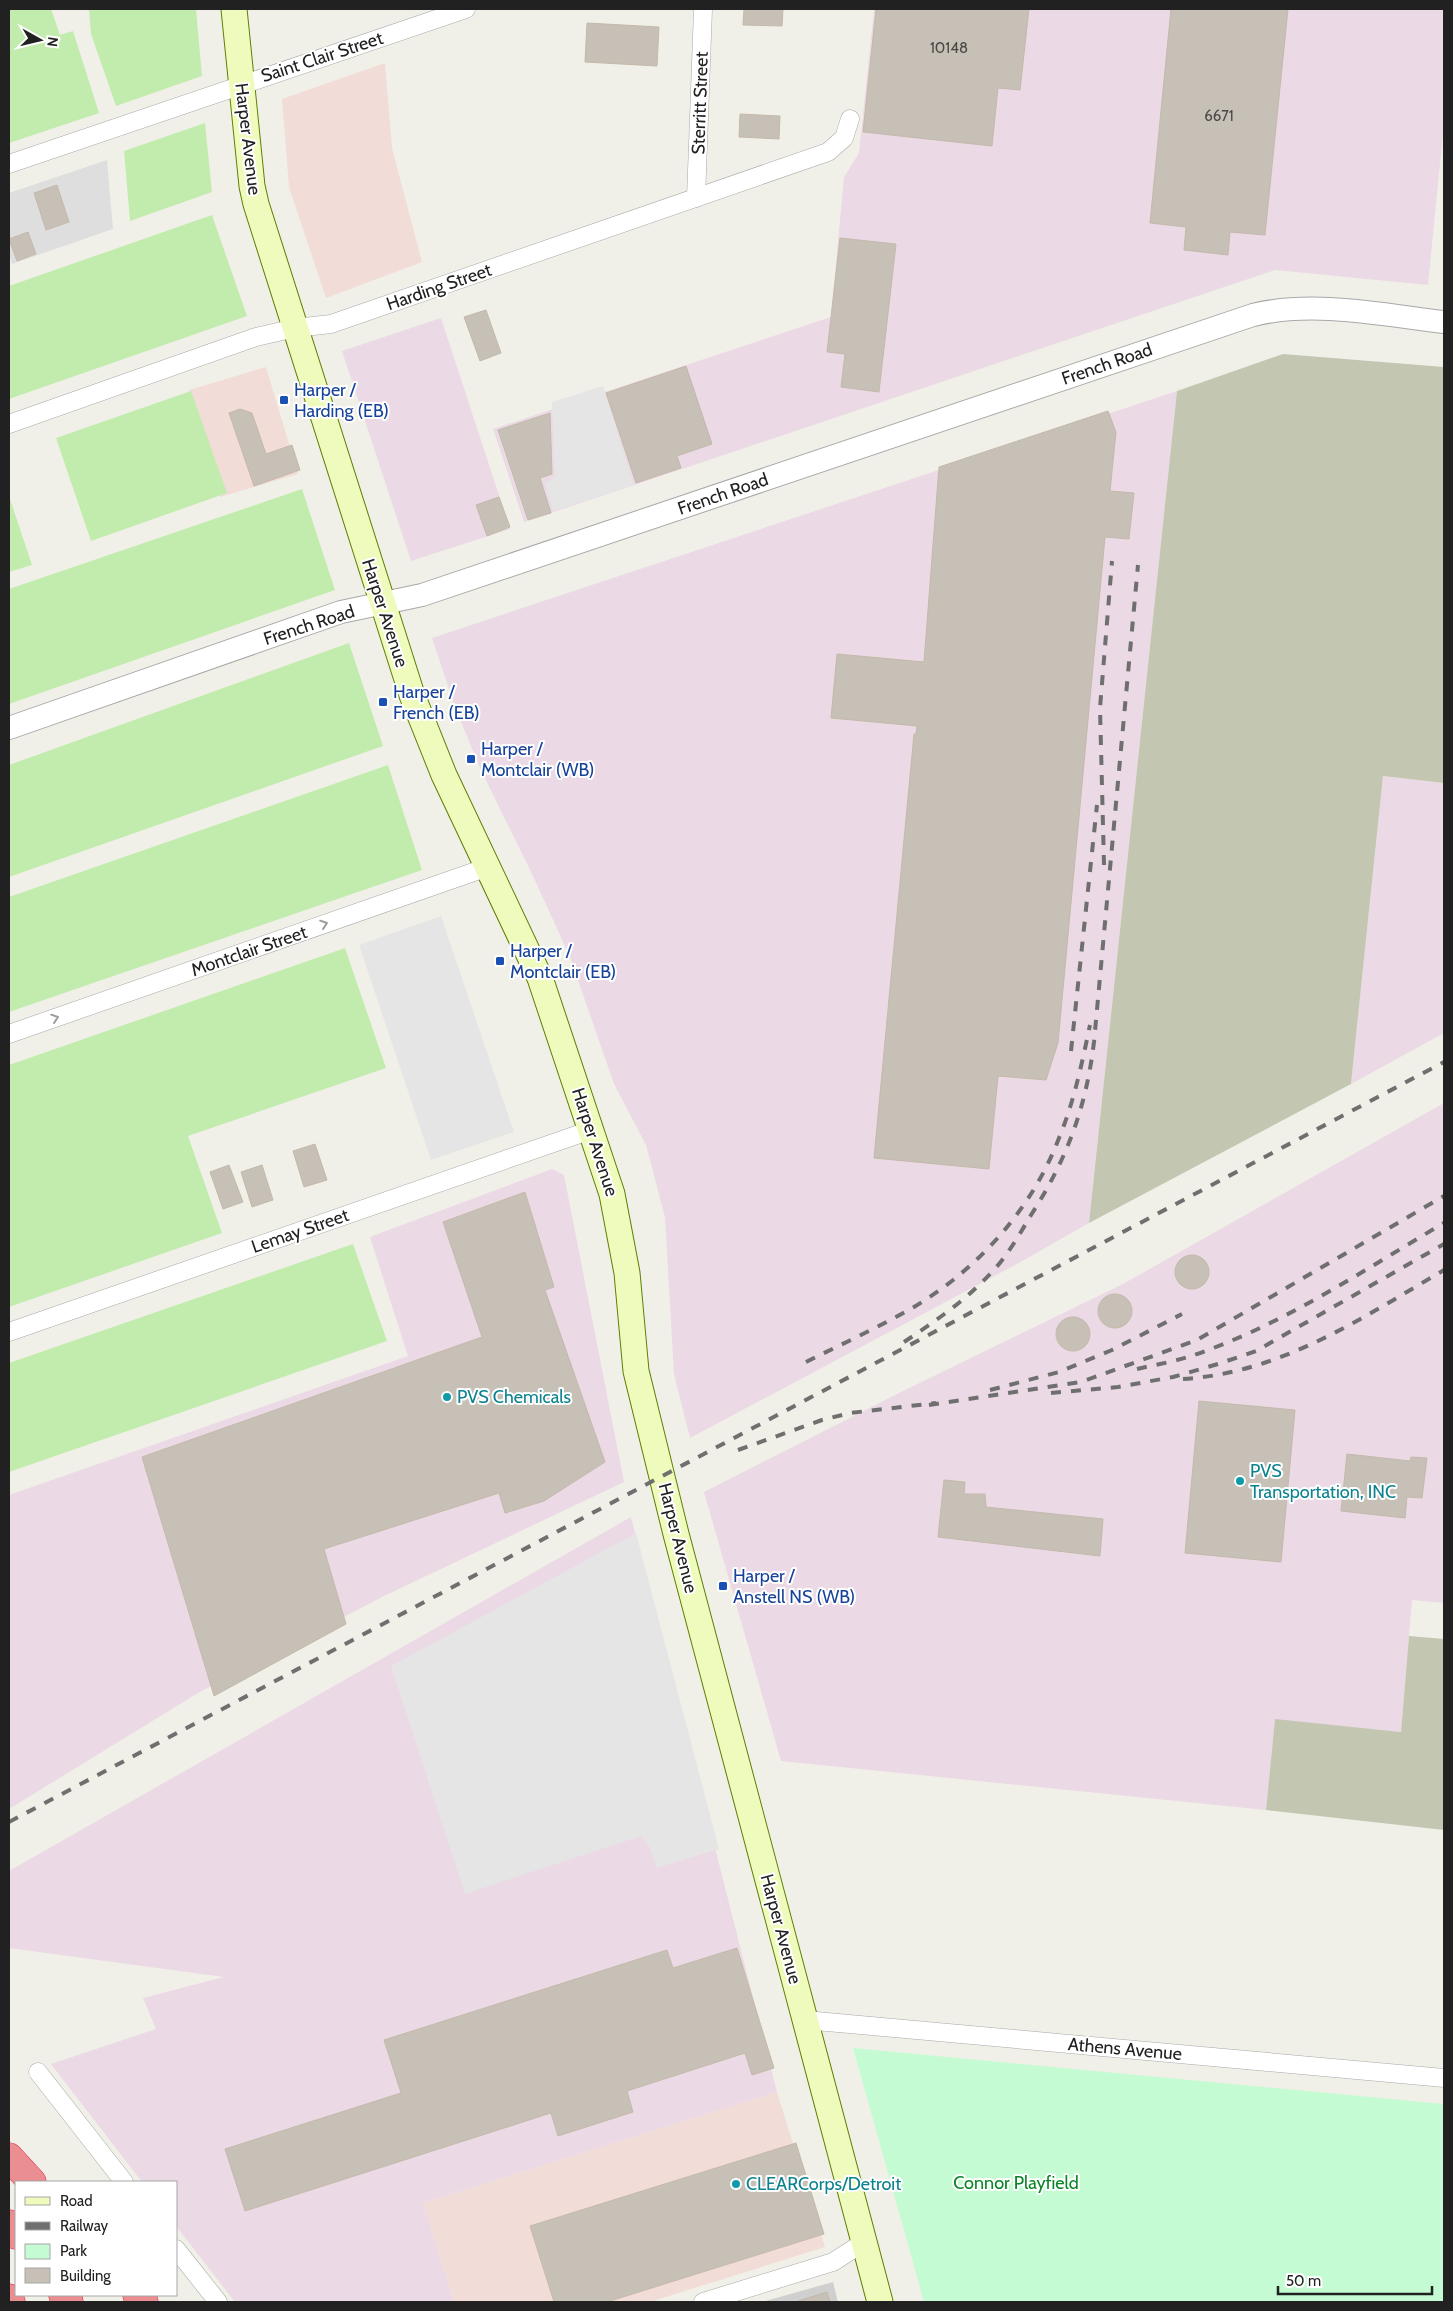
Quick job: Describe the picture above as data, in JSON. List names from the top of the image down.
{
  "streets": {
    "main road": ["Harper Avenue"],
    "street": [
      "Saint Clair Street",
      "Sterritt Street",
      "Harding Street",
      "French Road",
      "Montclair Street",
      "Lemay Street",
      "Athens Avenue"
    ]
  },
  "crossings": [
    ["Saint Clair Street", "Harper Avenue"],
    ["Sterritt Street", "Harding Street"],
    ["Harper Avenue", "Harding Street"],
    ["Harper Avenue", "French Road"],
    ["Harper Avenue", "Montclair Street"],
    ["Harper Avenue", "Lemay Street"],
    ["Harper Avenue", "Athens Avenue"]
  ],
  "one_way": ["Montclair Street"],
  "parks": ["Connor Playfield"],
  "places": {
    "transit": [
      "Harper / Harding (EB)",
      "Harper / French (EB)",
      "Harper / Montclair (WB)",
      "Harper / Montclair (EB)",
      "Harper / Anstell NS (WB)"
    ],
    "other": ["PVS Chemicals", "PVS Transportation, INC", "CLEARCorps/Detroit"]
  },
  "house_numbers": ["10148", "6671"],
  "legend": [
    "Road",
    "Railway",
    "Park",
    "Building"
  ],
  "scale_bar": "50 m",
  "north": "right"
}
